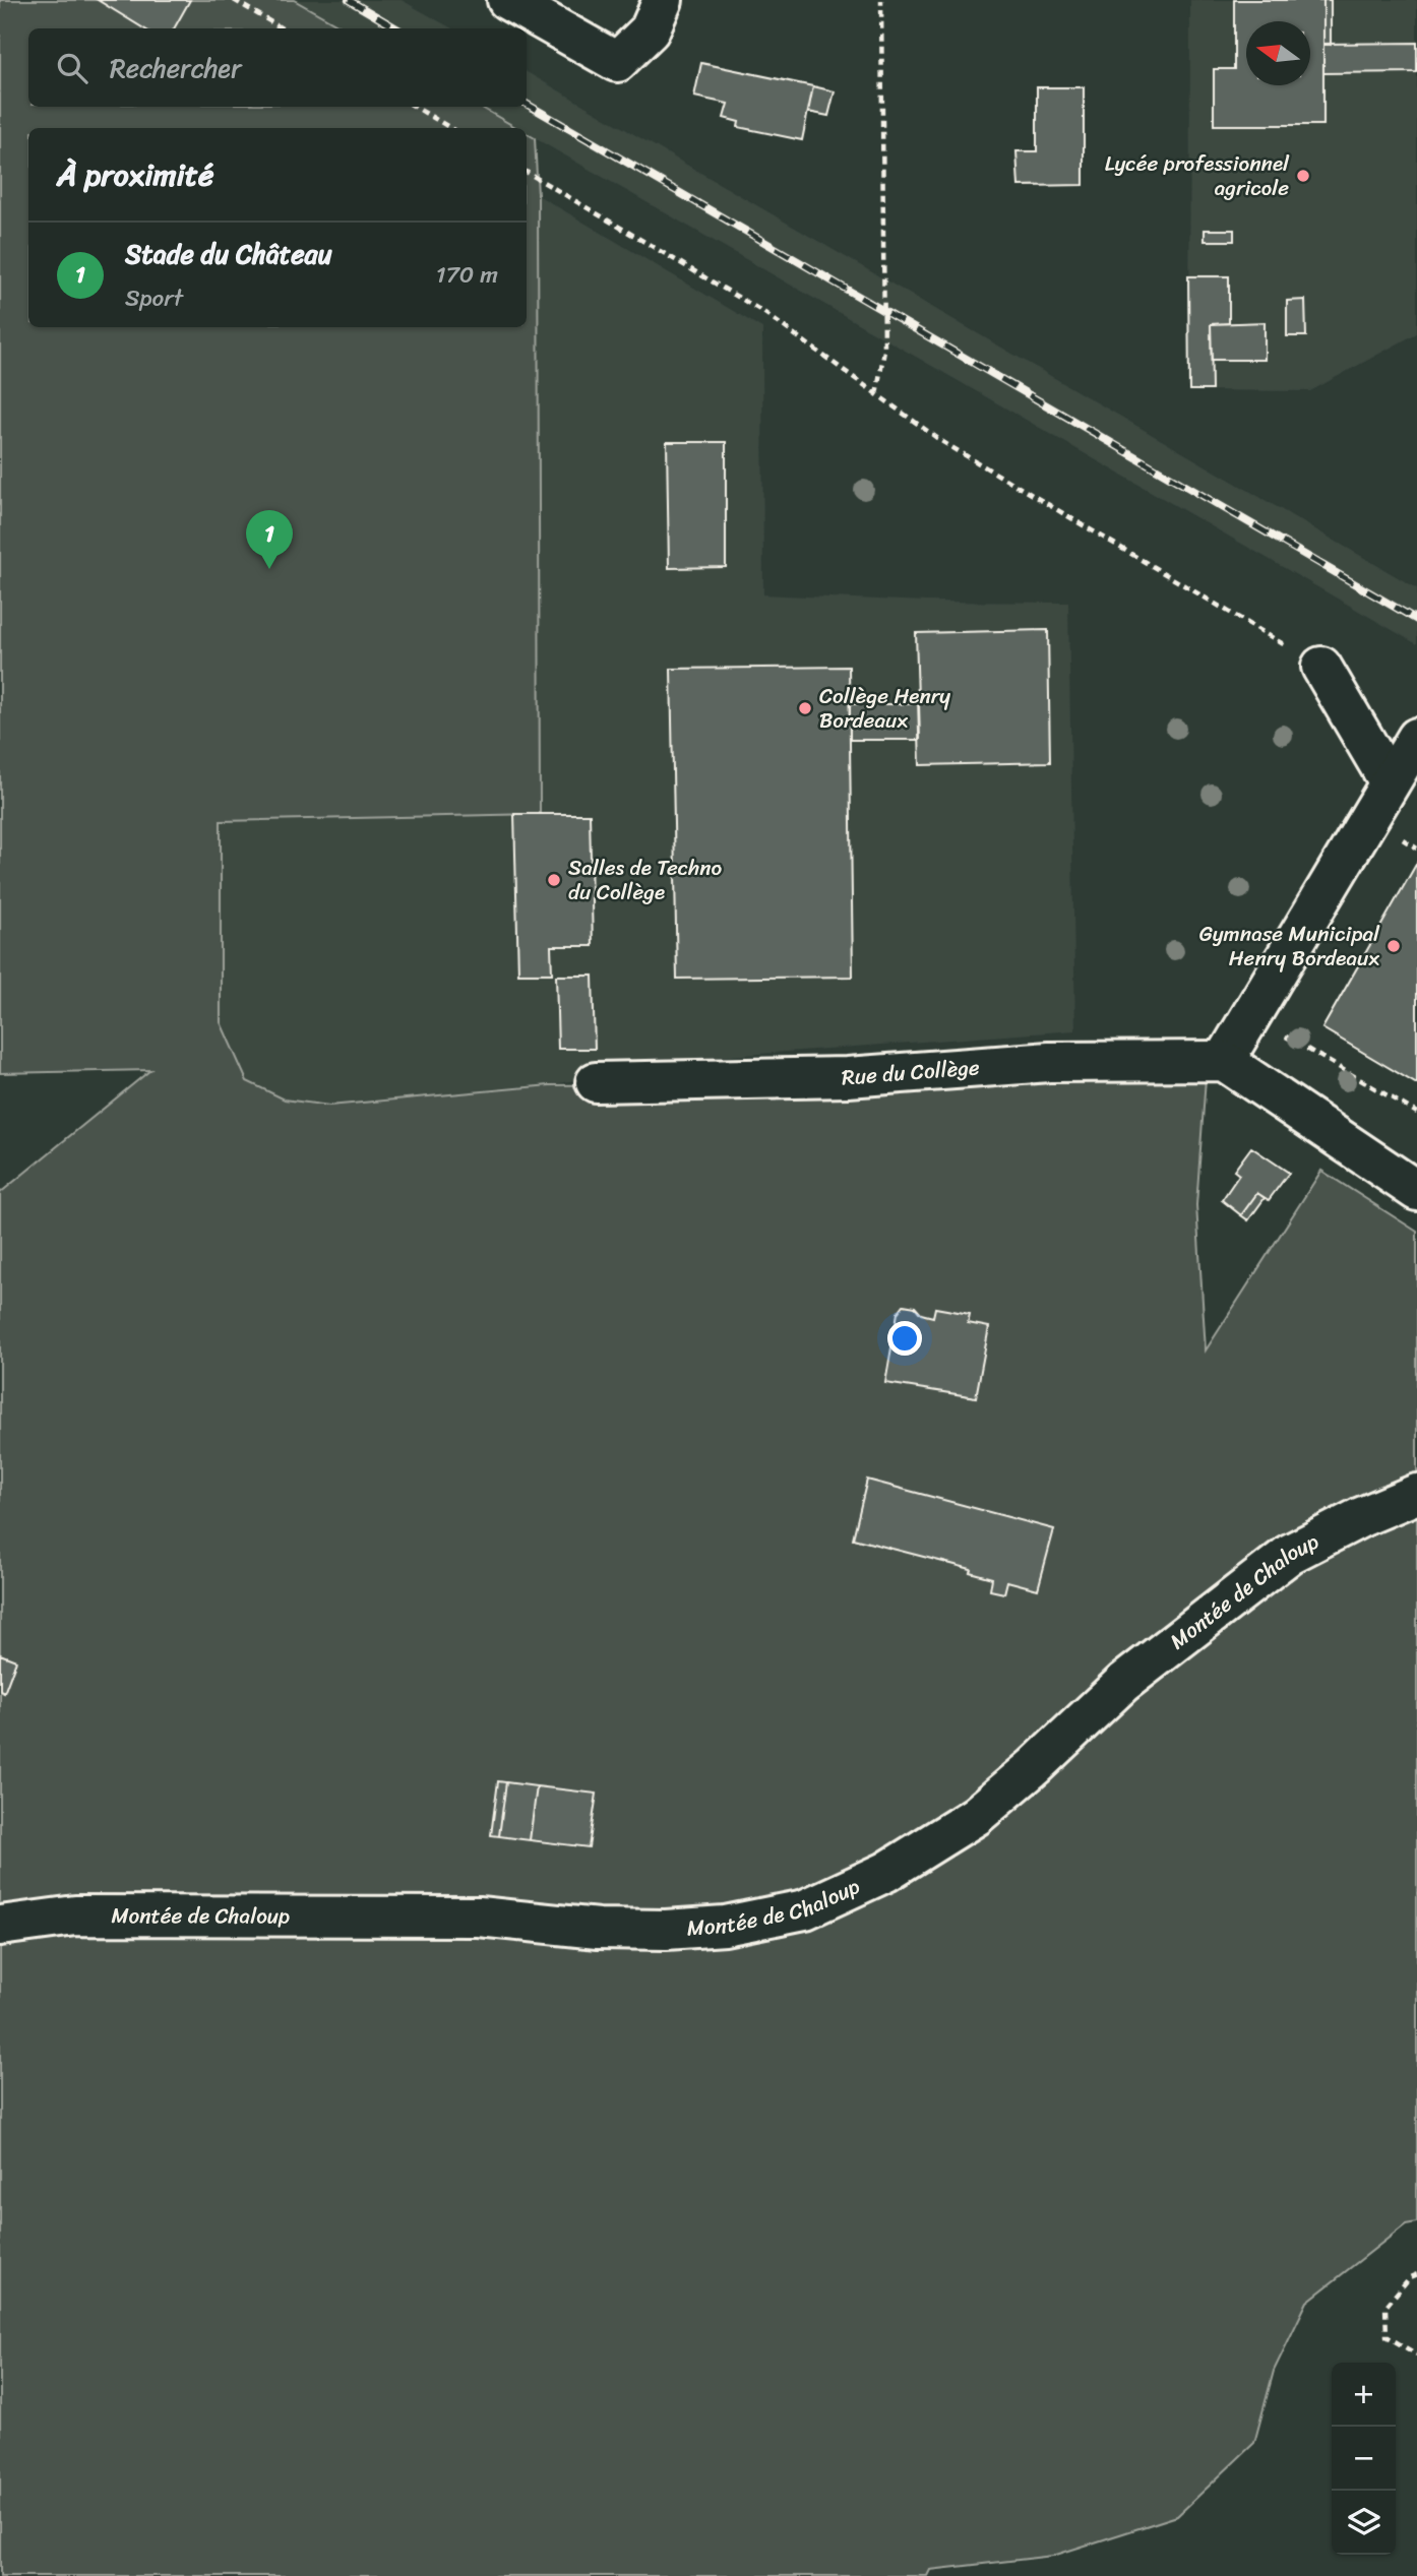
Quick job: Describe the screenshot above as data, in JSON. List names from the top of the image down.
{
  "streets": {
    "main road": ["Rue du Collège", "Montée de Chaloup"]
  },
  "places": [
    "Lycée professionnel agricole",
    "Collège Henry Bordeaux",
    "Salles de Techno du Collège",
    "Gymnase Municipal Henry Bordeaux"
  ],
  "north": "left",
  "page": {
    "search": "Rechercher",
    "heading": "À proximité",
    "list": [
      {
        "mark": "1",
        "name": "Stade du Château",
        "note": "Sport",
        "value": "170 m"
      }
    ],
    "pins": "1",
    "map_buttons": ["+", "−"]
  }
}
